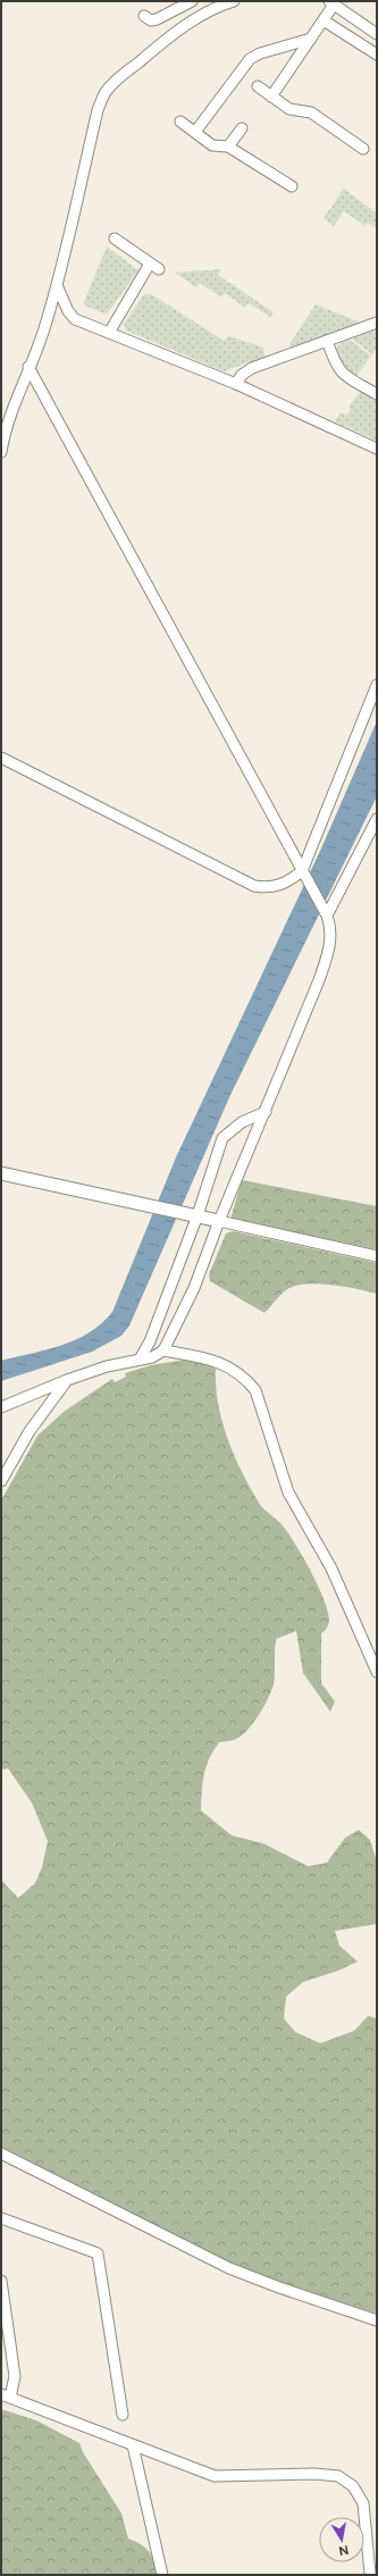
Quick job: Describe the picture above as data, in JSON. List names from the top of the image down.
{
  "north": "bottom"
}
